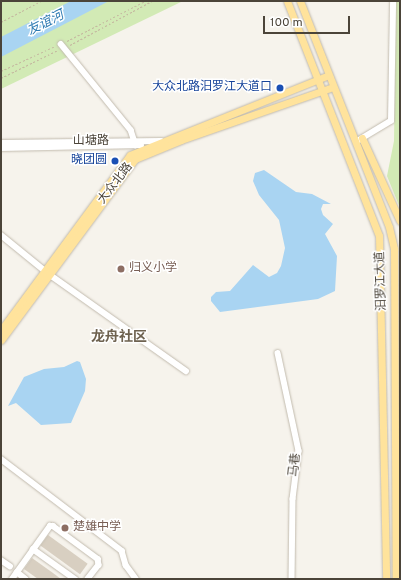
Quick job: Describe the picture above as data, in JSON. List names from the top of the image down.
{
  "streets": {
    "main road": ["大众北路", "汨罗江大道"],
    "street": ["山塘路", "马巷"]
  },
  "crossings": [
    ["山塘路", "大众北路"],
    ["大众北路", "汨罗江大道"]
  ],
  "districts": ["龙舟社区"],
  "water": ["友谊河"],
  "places": [
    "大众北路汨罗江大道口",
    "晓团圆",
    "归义小学",
    "楚雄中学"
  ],
  "scale_bar": "100 m"
}
